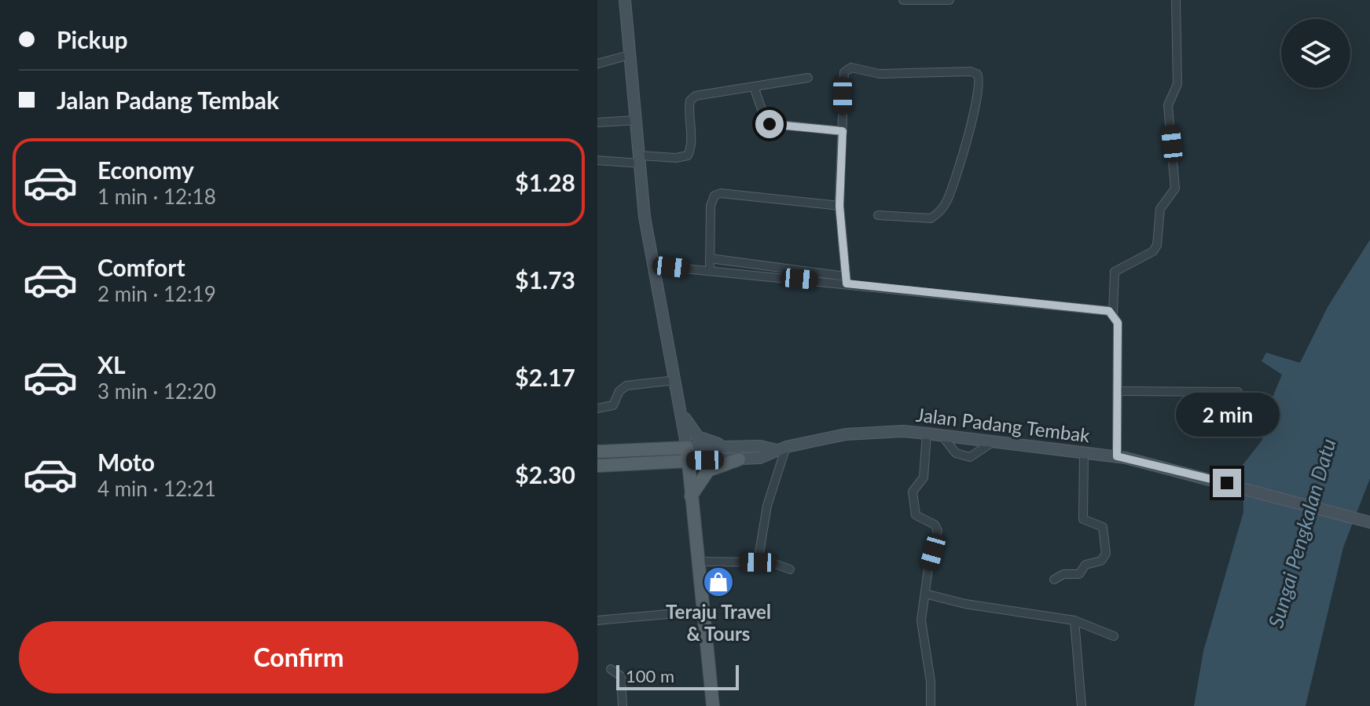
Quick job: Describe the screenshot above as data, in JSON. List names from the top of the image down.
{
  "streets": {
    "main road": ["Jalan Padang Tembak"]
  },
  "water": ["Sungai Pengkalan Datu"],
  "places": {
    "shop": ["Teraju Travel & Tours"]
  },
  "scale_bar": "100 m",
  "page": {
    "banner": ["Pickup", "Jalan Padang Tembak"],
    "list": [
      {
        "name": "Economy",
        "note": "1 min · 12:18",
        "value": "$1.28"
      },
      {
        "name": "Comfort",
        "note": "2 min · 12:19",
        "value": "$1.73"
      },
      {
        "name": "XL",
        "note": "3 min · 12:20",
        "value": "$2.17"
      },
      {
        "name": "Moto",
        "note": "4 min · 12:21",
        "value": "$2.30"
      }
    ],
    "bubble": "2 min",
    "buttons": "Confirm",
    "scale": "100 m"
  }
}
